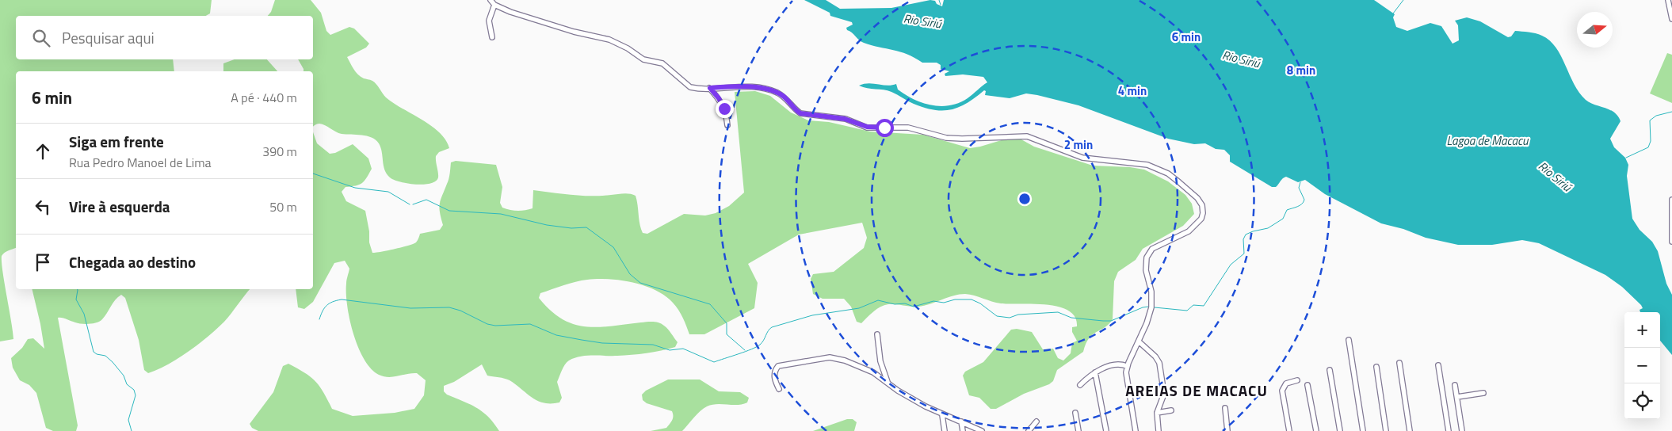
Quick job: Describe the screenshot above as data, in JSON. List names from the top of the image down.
{
  "districts": ["AREIAS DE MACACU"],
  "water": ["Rio Siriú", "Lagoa de Macacu"],
  "north": "right",
  "page": {
    "search": "Pesquisar aqui",
    "heading": ["6 min", "A pé · 440 m"],
    "list": [
      ["Siga em frente", "Rua Pedro Manoel de Lima", "390 m"],
      ["Vire à esquerda", "50 m"],
      "Chegada ao destino"
    ],
    "map_buttons": ["+", "−"]
  },
  "rings": [
    "6 min",
    "8 min",
    "4 min",
    "2 min"
  ]
}
